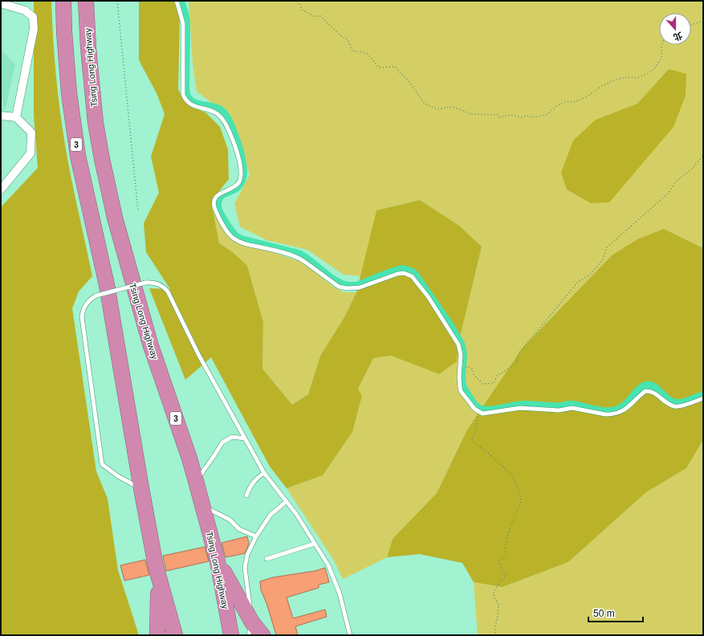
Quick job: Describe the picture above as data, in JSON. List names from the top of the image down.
{
  "streets": {
    "highway": ["Tsing Long Highway", "3"]
  },
  "scale_bar": "50 m",
  "north": "bottom"
}
